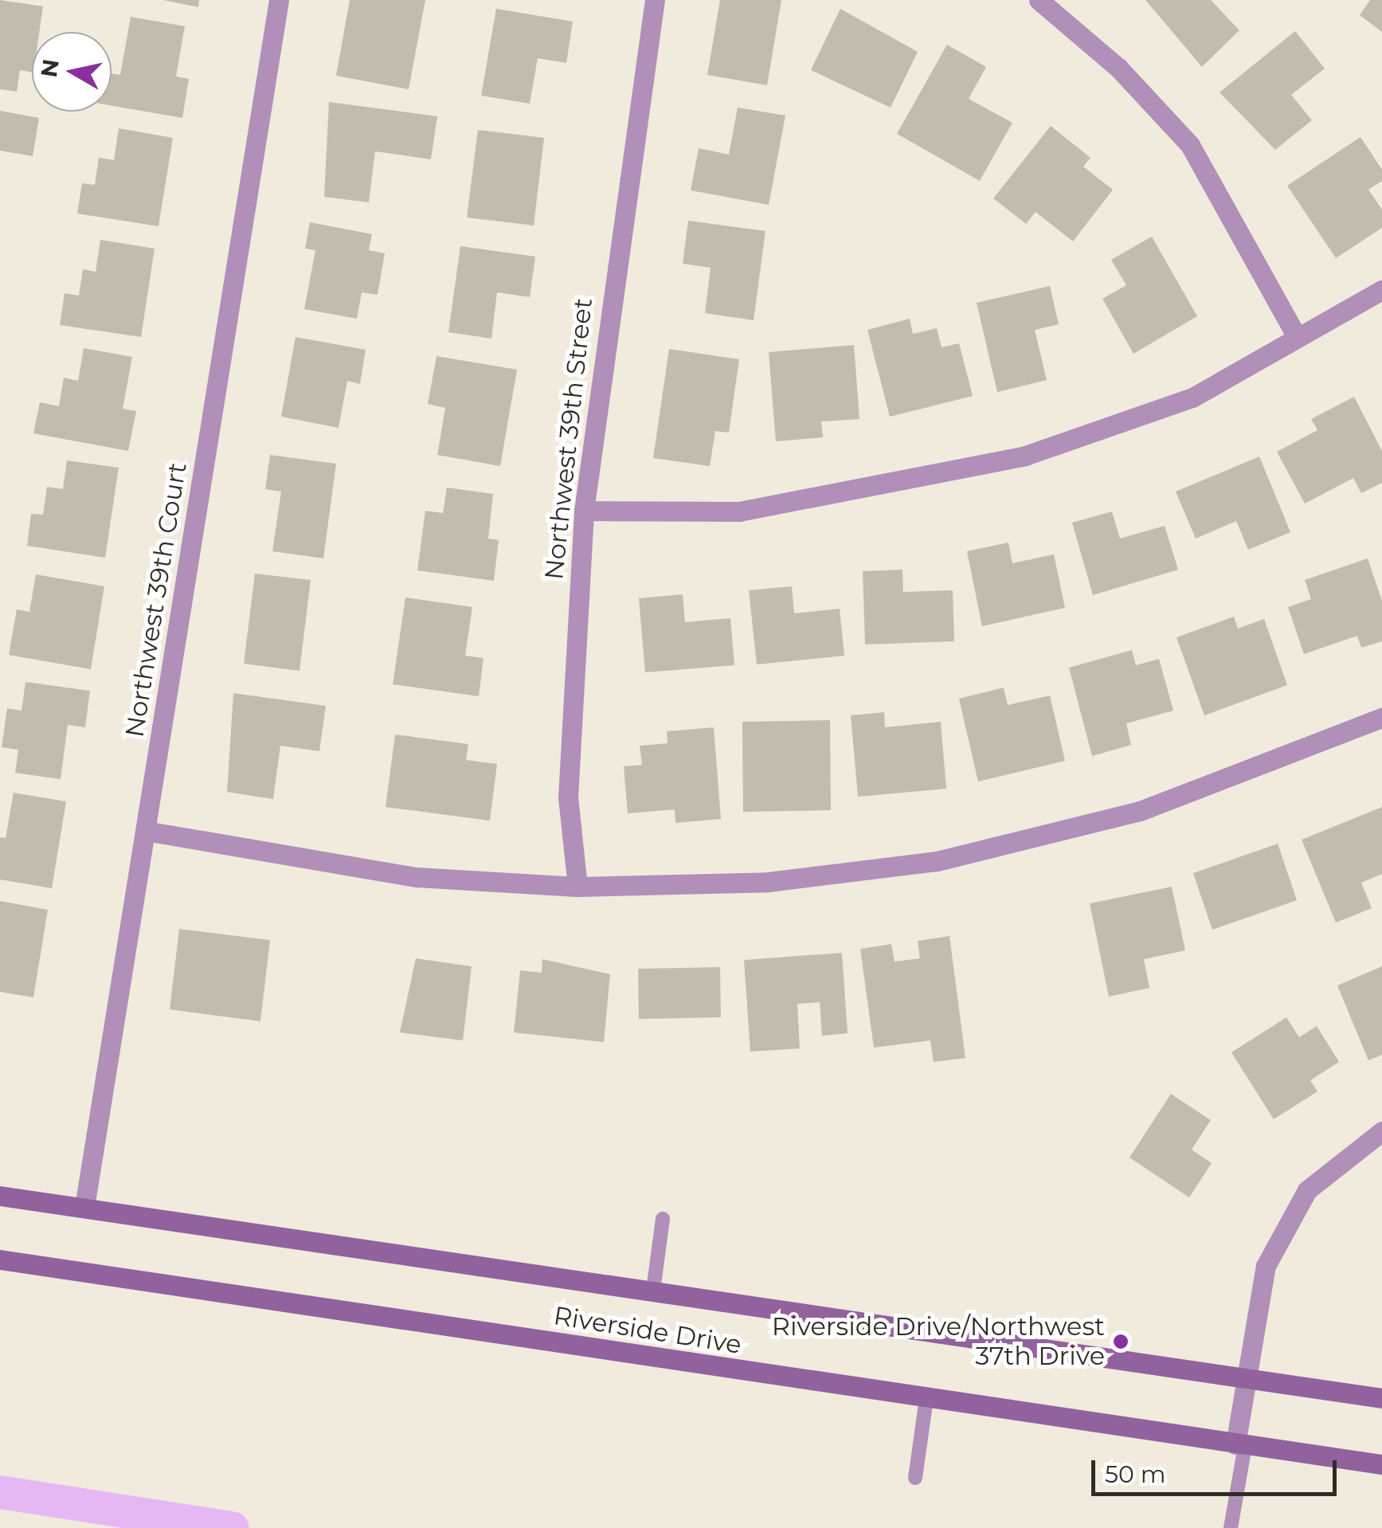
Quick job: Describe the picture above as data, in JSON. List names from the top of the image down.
{
  "streets": {
    "street": ["Northwest 39th Street", "Northwest 39th Court", "Riverside Drive"]
  },
  "crossings": [
    ["Northwest 39th Court", "Riverside Drive"]
  ],
  "places": ["Riverside Drive/Northwest 37th Drive"],
  "scale_bar": "50 m",
  "north": "left"
}
